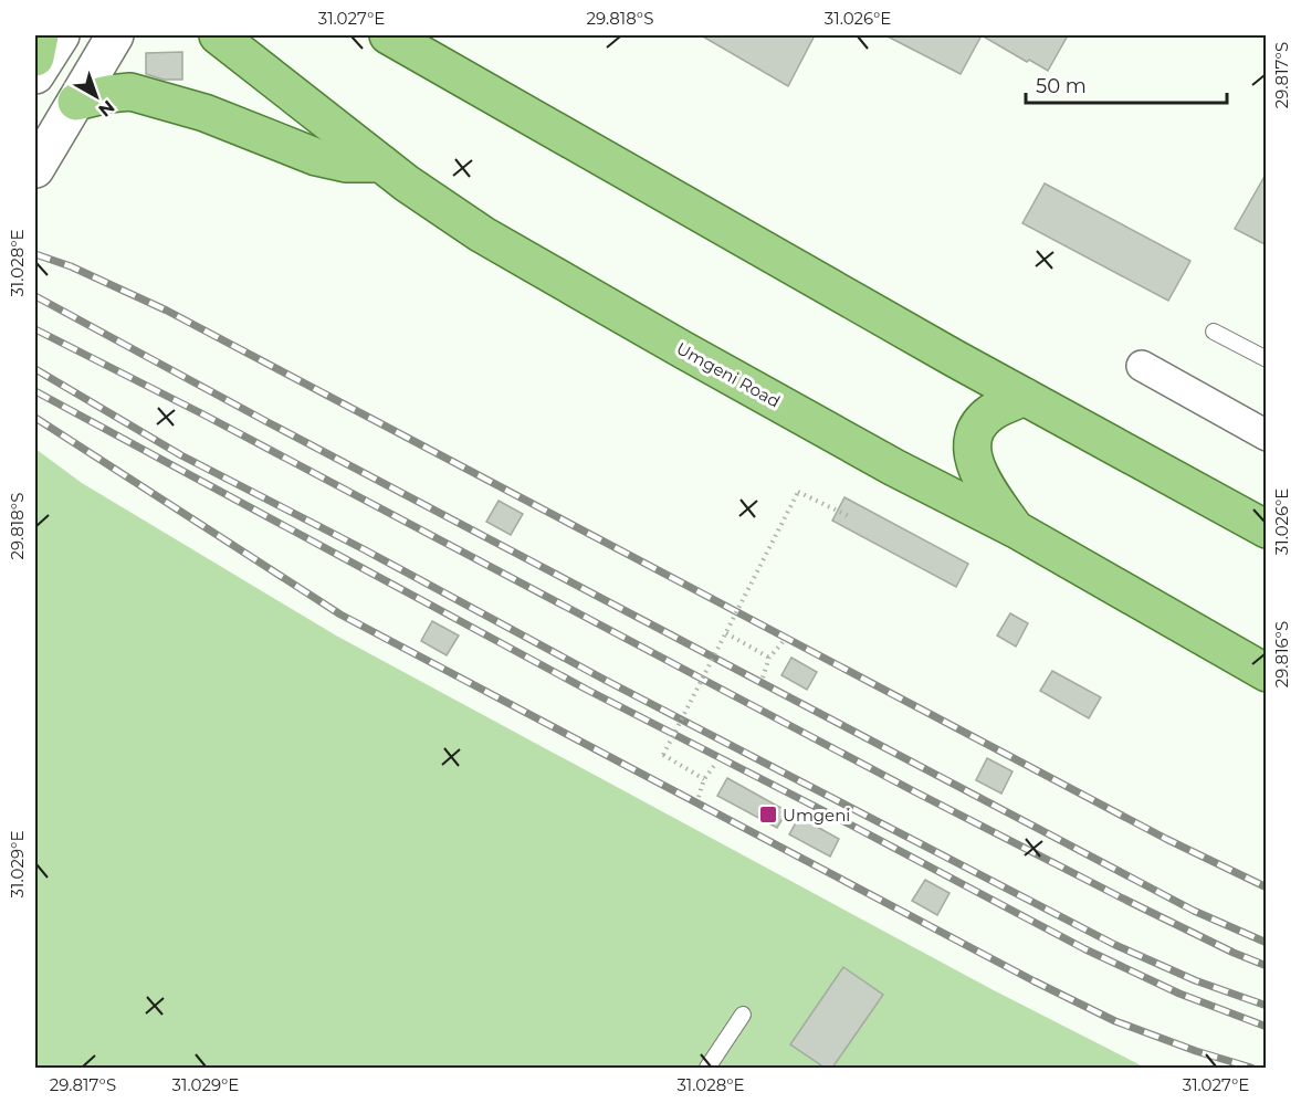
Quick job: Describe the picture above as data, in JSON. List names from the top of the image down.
{
  "streets": {
    "main road": ["Umgeni Road"]
  },
  "places": {
    "transit": ["Umgeni"]
  },
  "scale_bar": "50 m",
  "north": "bottom right",
  "coordinates": [
    "31.027°E",
    "29.818°S",
    "31.026°E",
    "29.817°S",
    "31.028°E",
    "29.816°S",
    "31.029°E"
  ]
}
